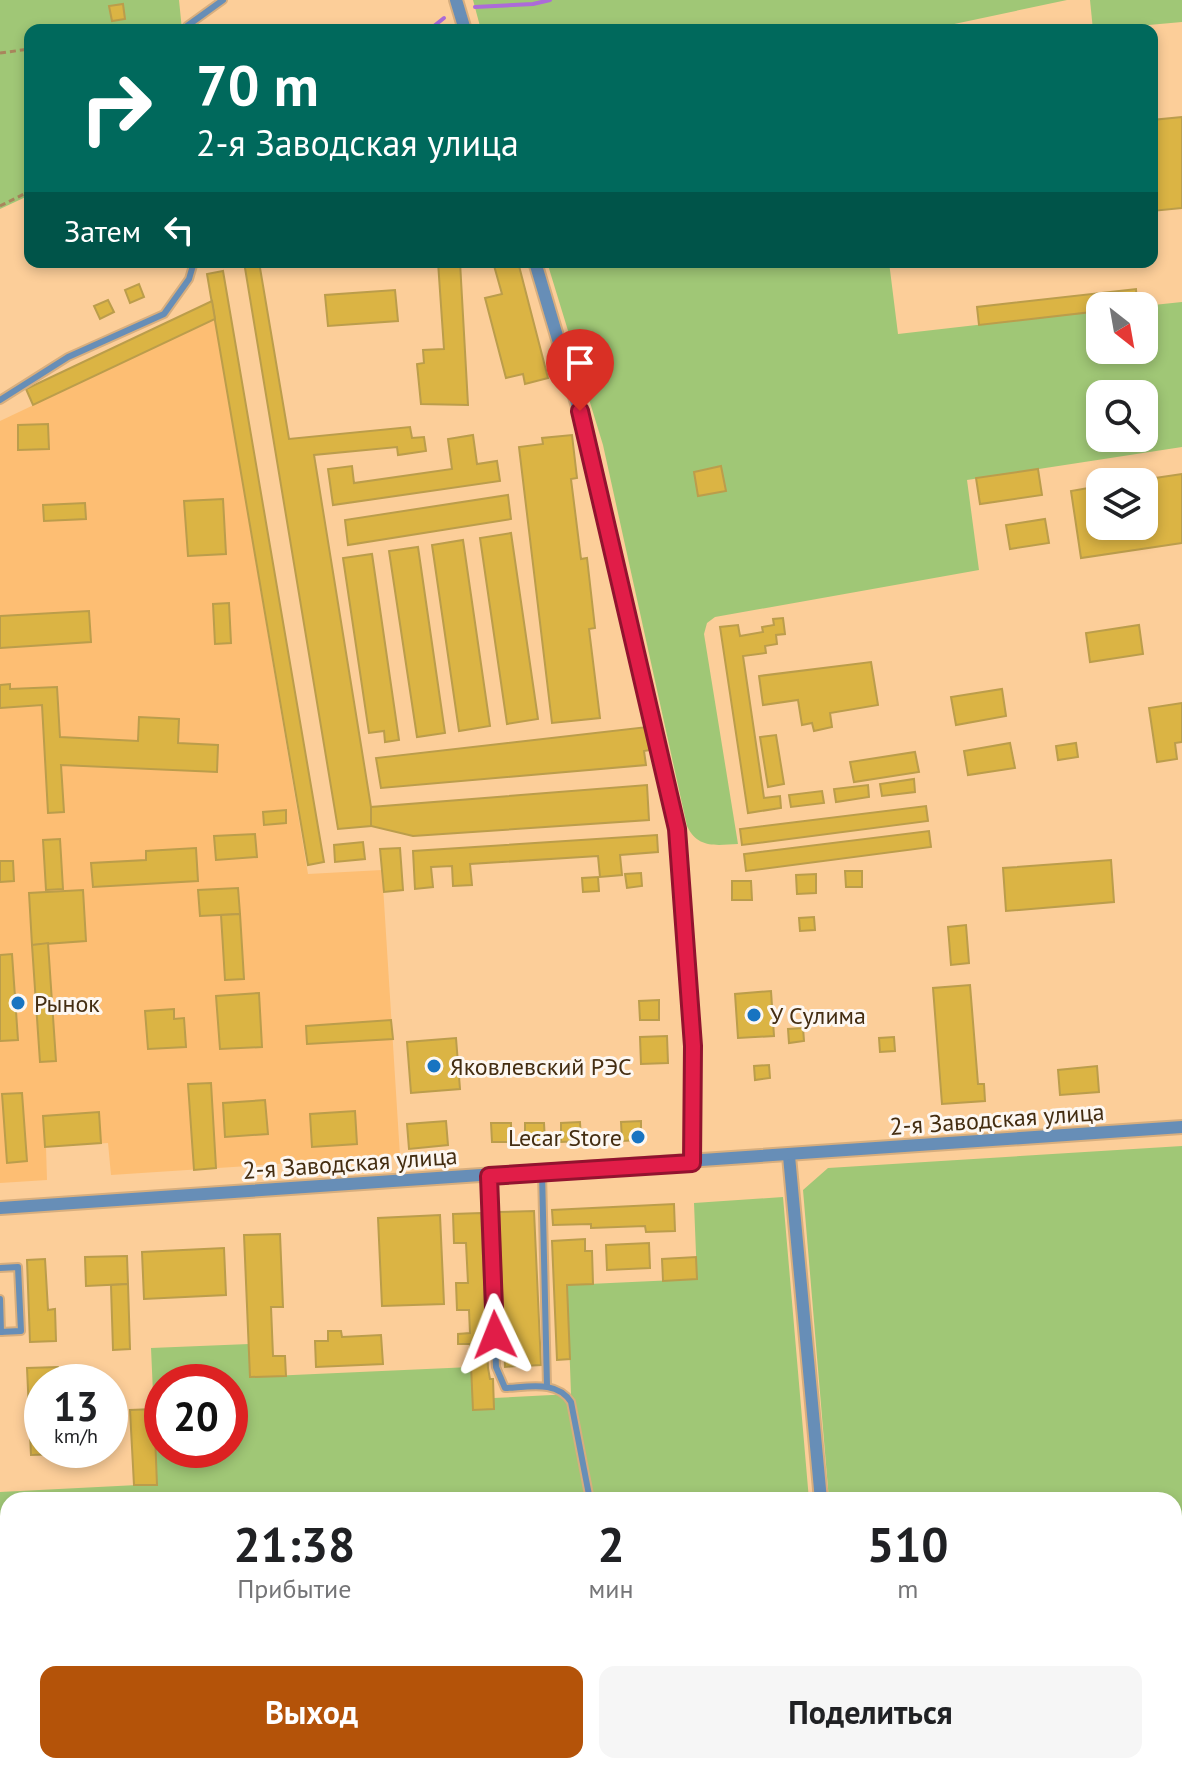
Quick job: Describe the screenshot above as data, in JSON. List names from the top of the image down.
{
  "streets": {
    "street": ["2-я Заводская улица"]
  },
  "places": [
    "Рынок",
    "У Сулима",
    "Яковлевский РЭС",
    "Lecar Store"
  ],
  "north": "bottom right",
  "page": {
    "turn": ["70 m", "2-я Заводская улица"],
    "then": "Затем",
    "speed": "13 km/h",
    "limit": "20",
    "eta": [
      "21:38",
      "Прибытие",
      "2",
      "мин",
      "510",
      "m"
    ],
    "buttons": ["Выход", "Поделиться"]
  }
}
